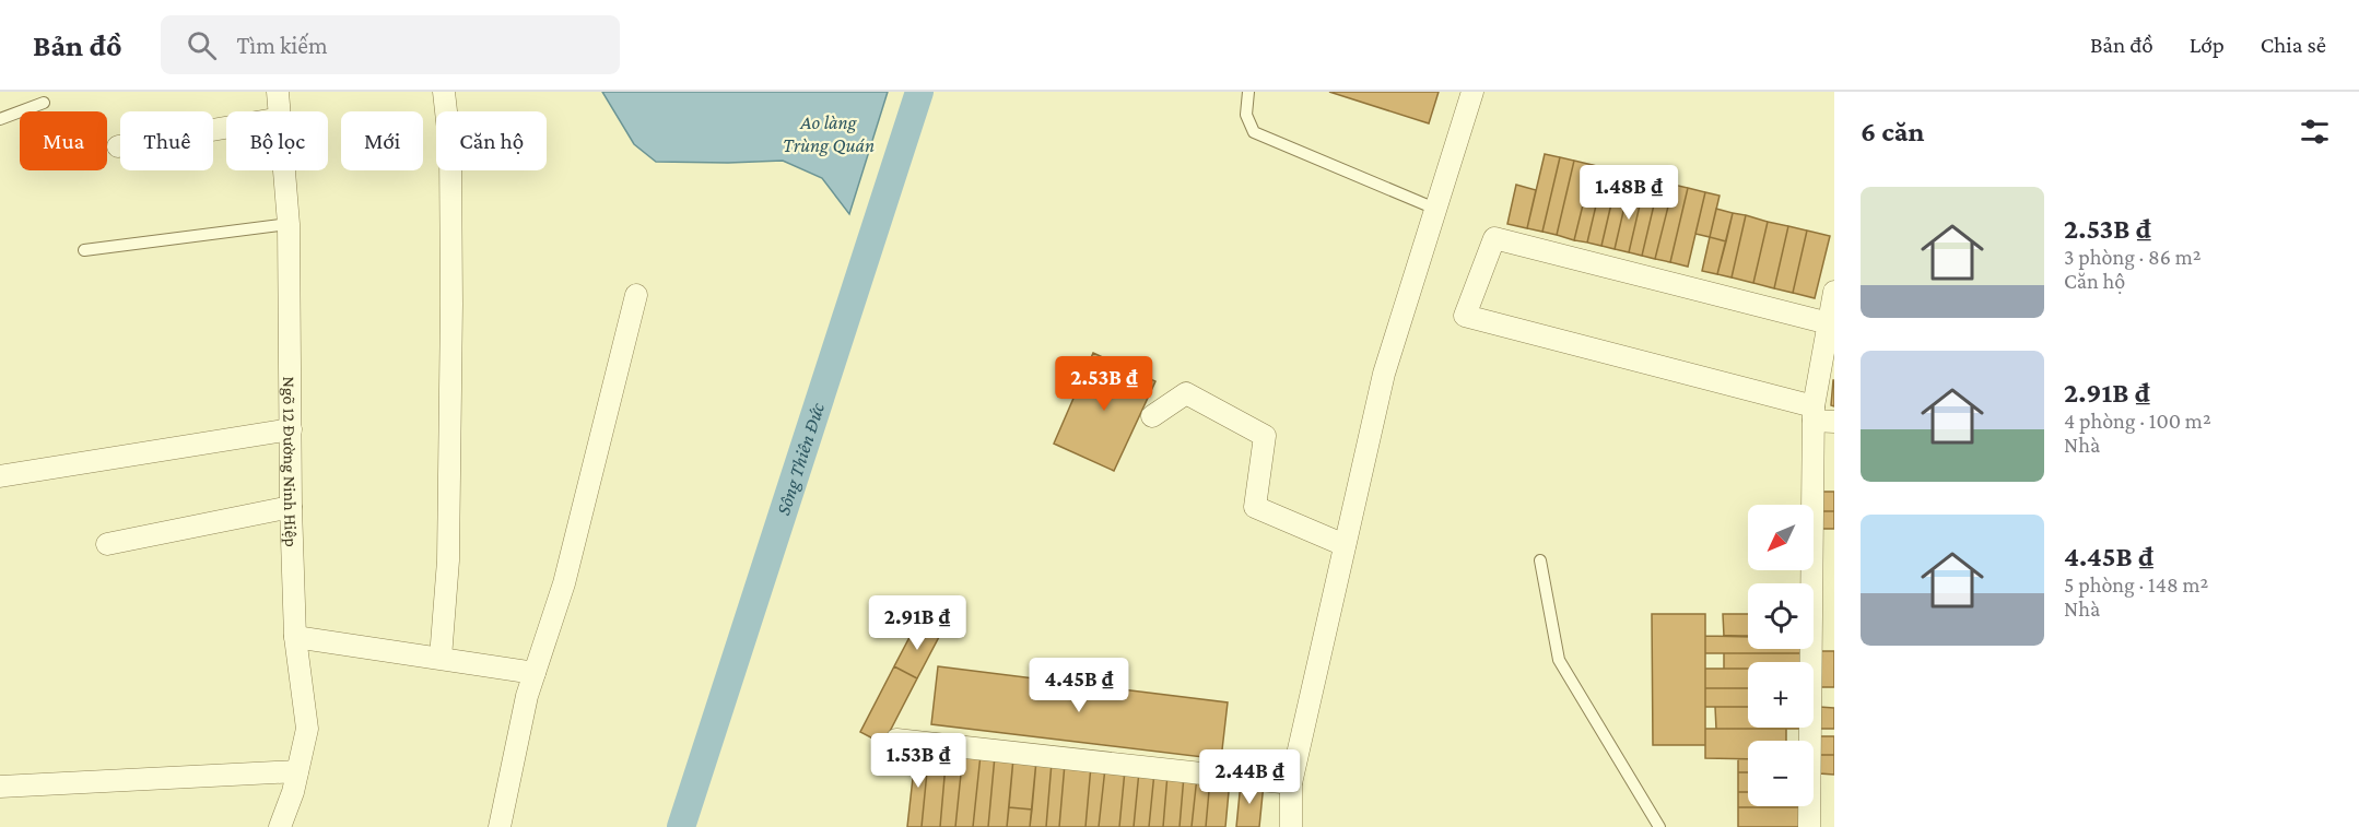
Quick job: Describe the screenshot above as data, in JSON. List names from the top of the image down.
{
  "streets": {
    "street": ["Ngõ 12 Đường Ninh Hiệp"]
  },
  "water": ["Ao làng Trùng Quán", "Sông Thiên Đức"],
  "north": "bottom left",
  "page": {
    "header": "Bản đồ",
    "search": "Tìm kiếm",
    "nav": ["Bản đồ", "Lớp", "Chia sẻ"],
    "heading": "6 căn",
    "chip": [
      "Mua",
      "Thuê",
      "Bộ lọc",
      "Mới",
      "Căn hộ"
    ],
    "price": [
      "1.48B ₫",
      "2.53B ₫",
      "2.91B ₫",
      "4.45B ₫",
      "1.53B ₫",
      "2.44B ₫"
    ],
    "list": [
      {
        "name": "2.53B ₫",
        "note": "3 phòng · 86 m² · Căn hộ"
      },
      {
        "name": "2.91B ₫",
        "note": "4 phòng · 100 m² · Nhà"
      },
      {
        "name": "4.45B ₫",
        "note": "5 phòng · 148 m² · Nhà"
      }
    ],
    "map_buttons": ["+", "−"]
  }
}
